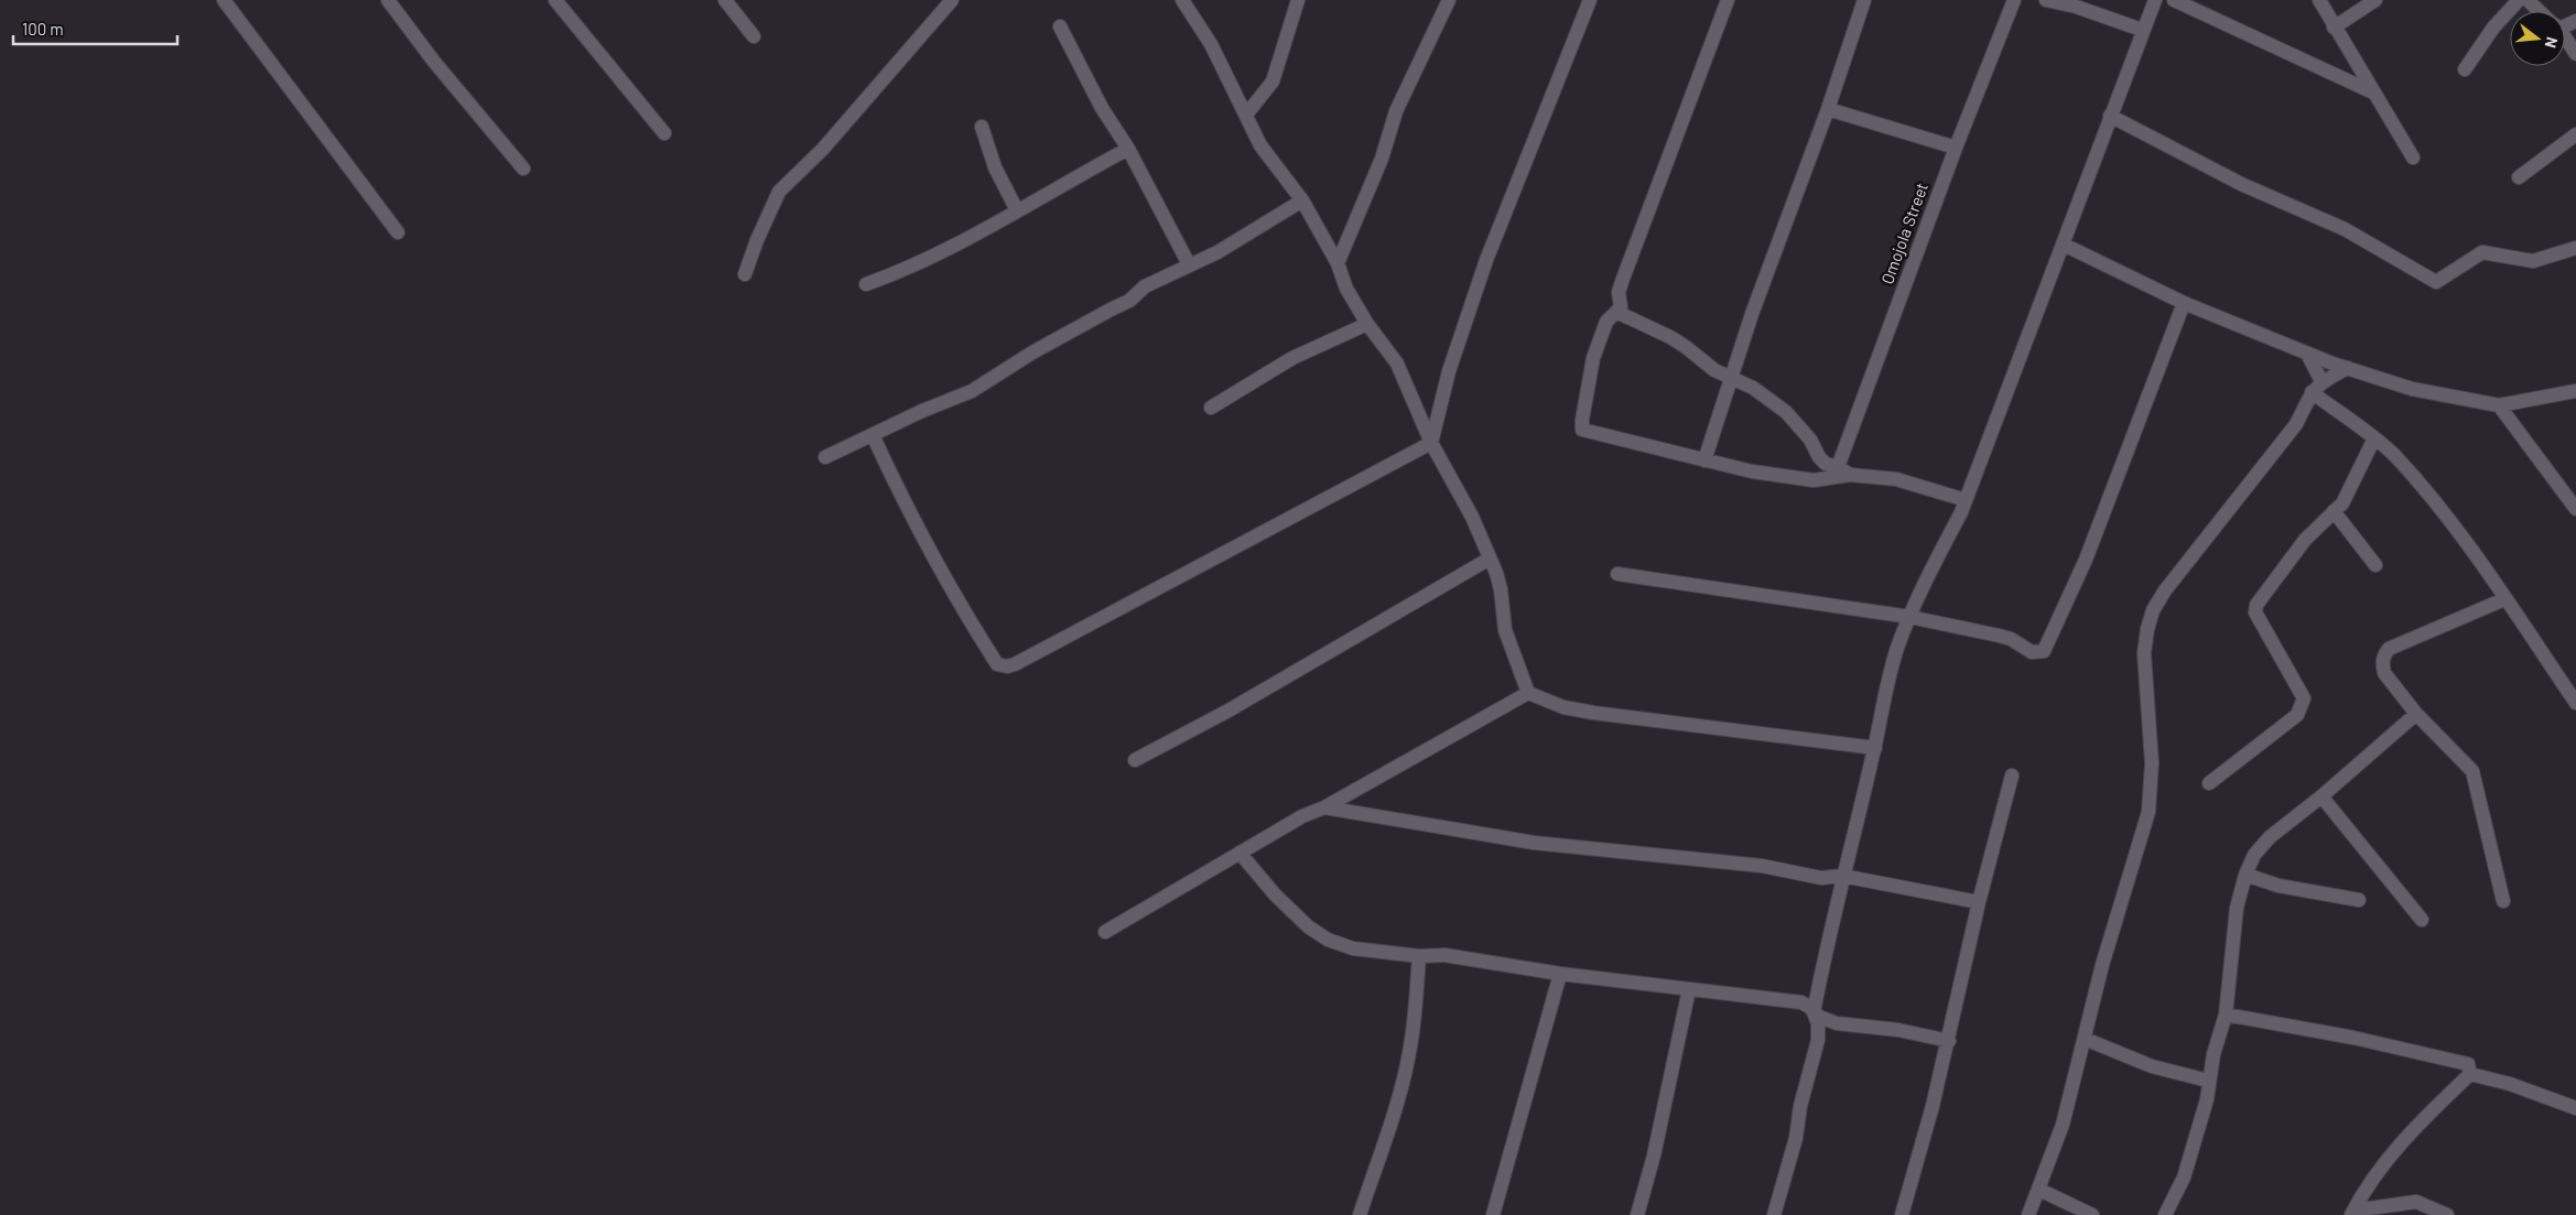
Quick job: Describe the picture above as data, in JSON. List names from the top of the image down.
{
  "streets": {
    "street": ["Omojola Street"]
  },
  "scale_bar": "100 m",
  "north": "right"
}
